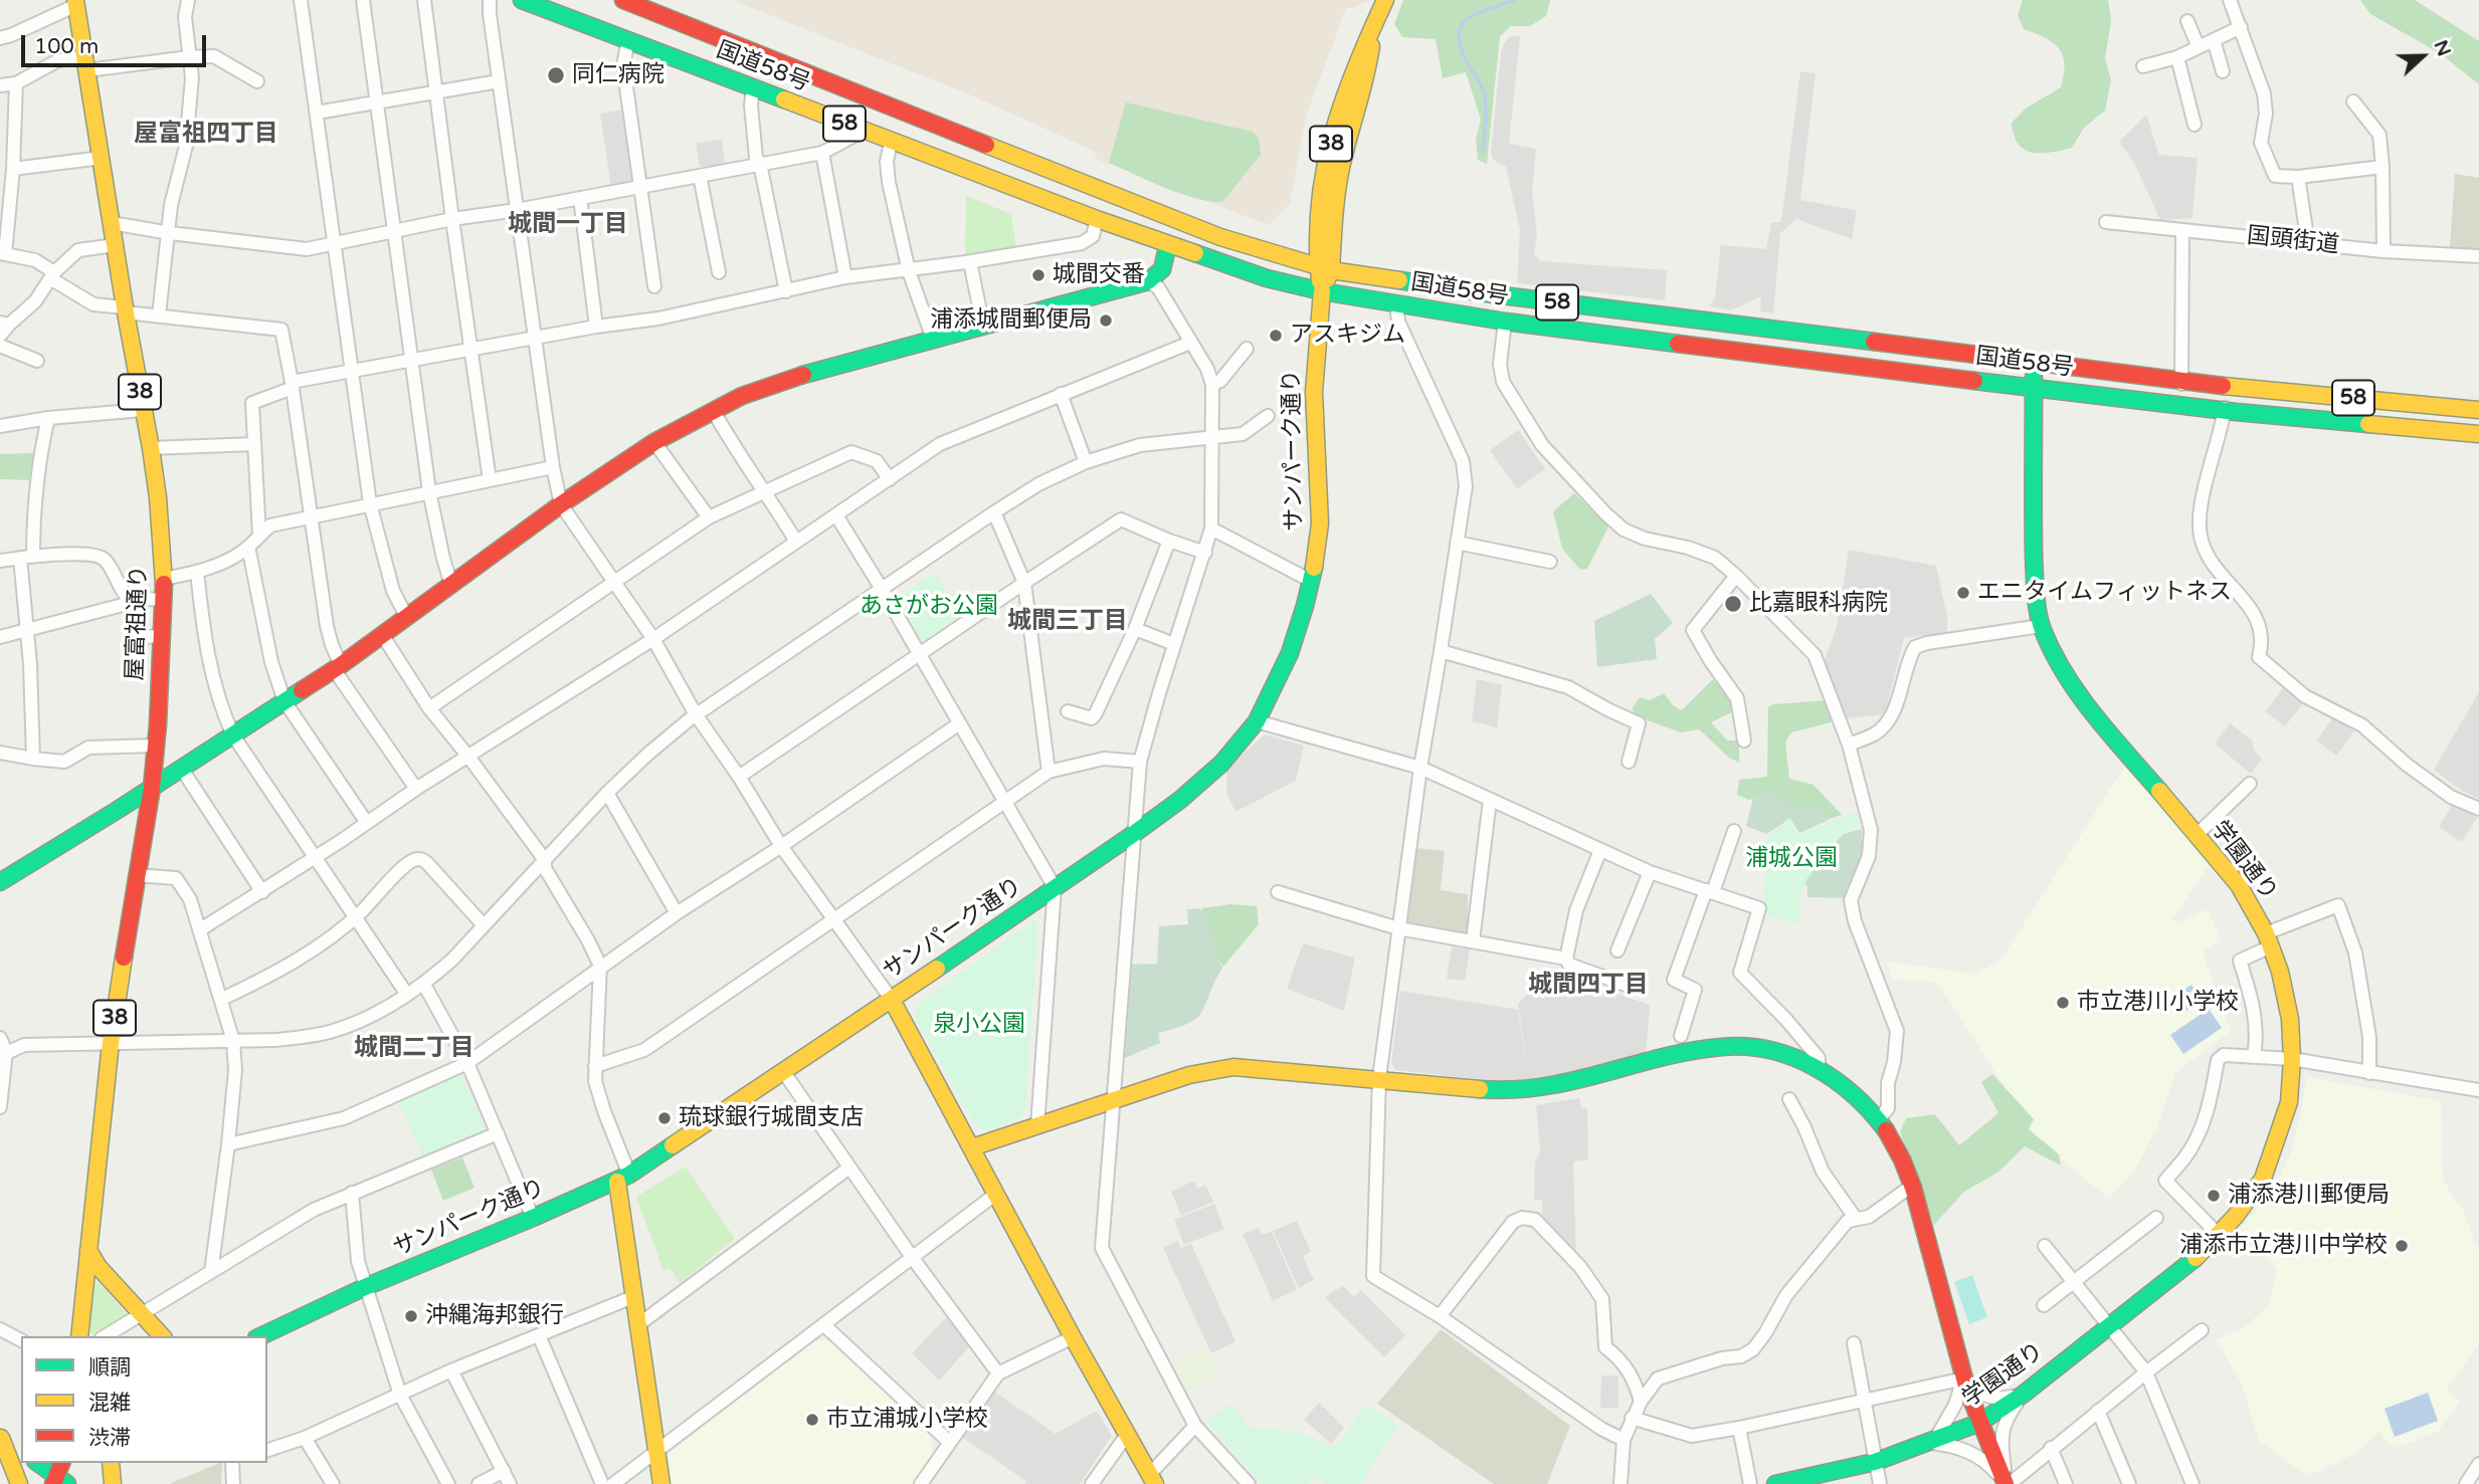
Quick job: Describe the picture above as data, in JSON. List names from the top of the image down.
{
  "streets": {
    "main road": [
      "国道58号",
      "58",
      "38",
      "サンパーク通り",
      "屋富祖通り",
      "学園通り"
    ],
    "street": ["国頭街道"]
  },
  "crossings": [
    ["国道58号", "38"],
    ["国道58号", "サンパーク通り"],
    ["国道58号", "学園通り"],
    ["38", "サンパーク通り"],
    ["38", "屋富祖通り"]
  ],
  "districts": [
    "屋富祖四丁目",
    "城間一丁目",
    "城間三丁目",
    "城間四丁目",
    "城間二丁目"
  ],
  "parks": ["あさがお公園", "浦城公園", "泉小公園"],
  "places": [
    "同仁病院",
    "城間交番",
    "浦添城間郵便局",
    "アスキジム",
    "エニタイムフィットネス",
    "比嘉眼科病院",
    "市立港川小学校",
    "琉球銀行城間支店",
    "浦添港川郵便局",
    "浦添市立港川中学校",
    "沖縄海邦銀行",
    "市立浦城小学校"
  ],
  "legend": ["順調", "混雑", "渋滞"],
  "scale_bar": "100 m",
  "north": "right"
}
